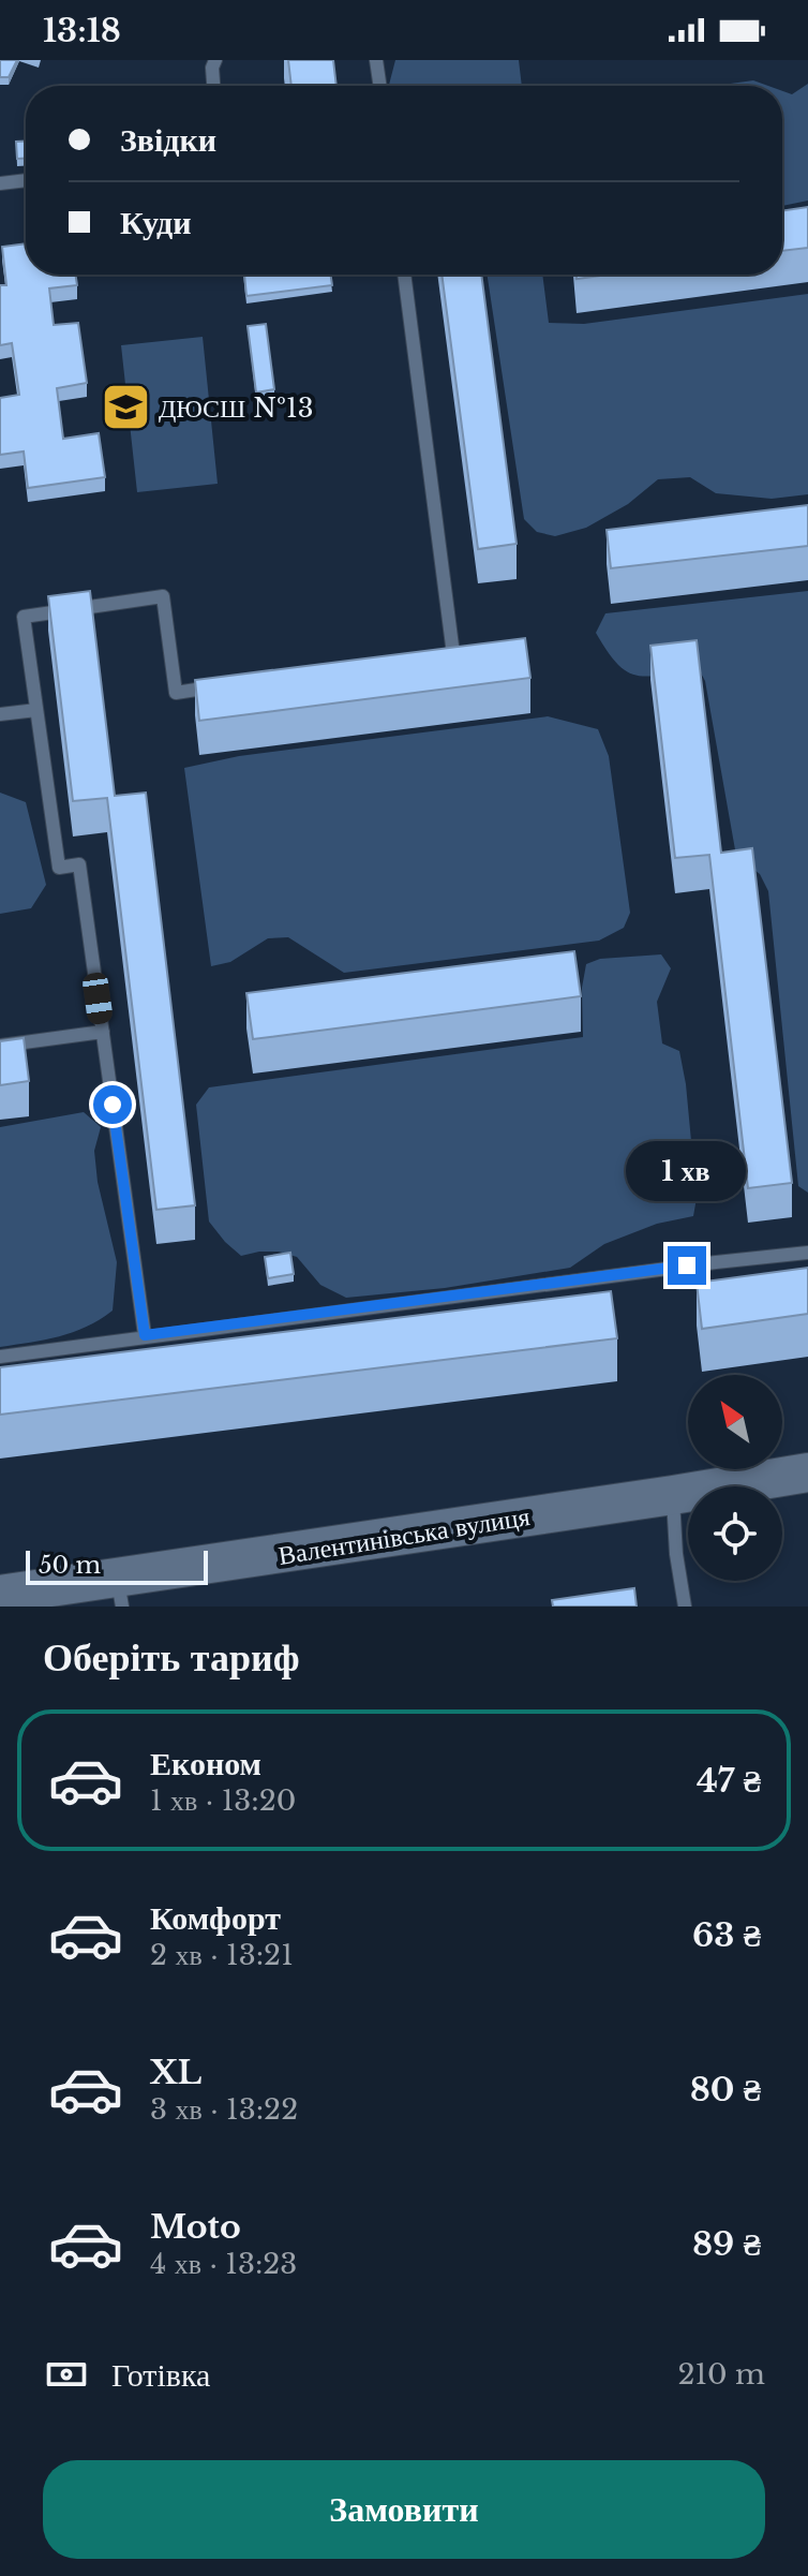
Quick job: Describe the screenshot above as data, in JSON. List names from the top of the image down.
{
  "streets": {
    "street": ["Валентинівська вулиця"]
  },
  "places": {
    "school or university": ["ДЮСШ №13"]
  },
  "scale_bar": "50 m",
  "north": "top left",
  "page": {
    "status": "13:18",
    "banner": ["Звідки", "Куди"],
    "bubble": "1 хв",
    "scale": "50 m",
    "heading": "Оберіть тариф",
    "list": [
      {
        "name": "Економ",
        "note": "1 хв · 13:20",
        "value": "47 ₴"
      },
      {
        "name": "Комфорт",
        "note": "2 хв · 13:21",
        "value": "63 ₴"
      },
      {
        "name": "XL",
        "note": "3 хв · 13:22",
        "value": "80 ₴"
      },
      {
        "name": "Moto",
        "note": "4 хв · 13:23",
        "value": "89 ₴"
      }
    ],
    "pay": ["Готівка", "210 m"],
    "buttons": "Замовити"
  }
}
